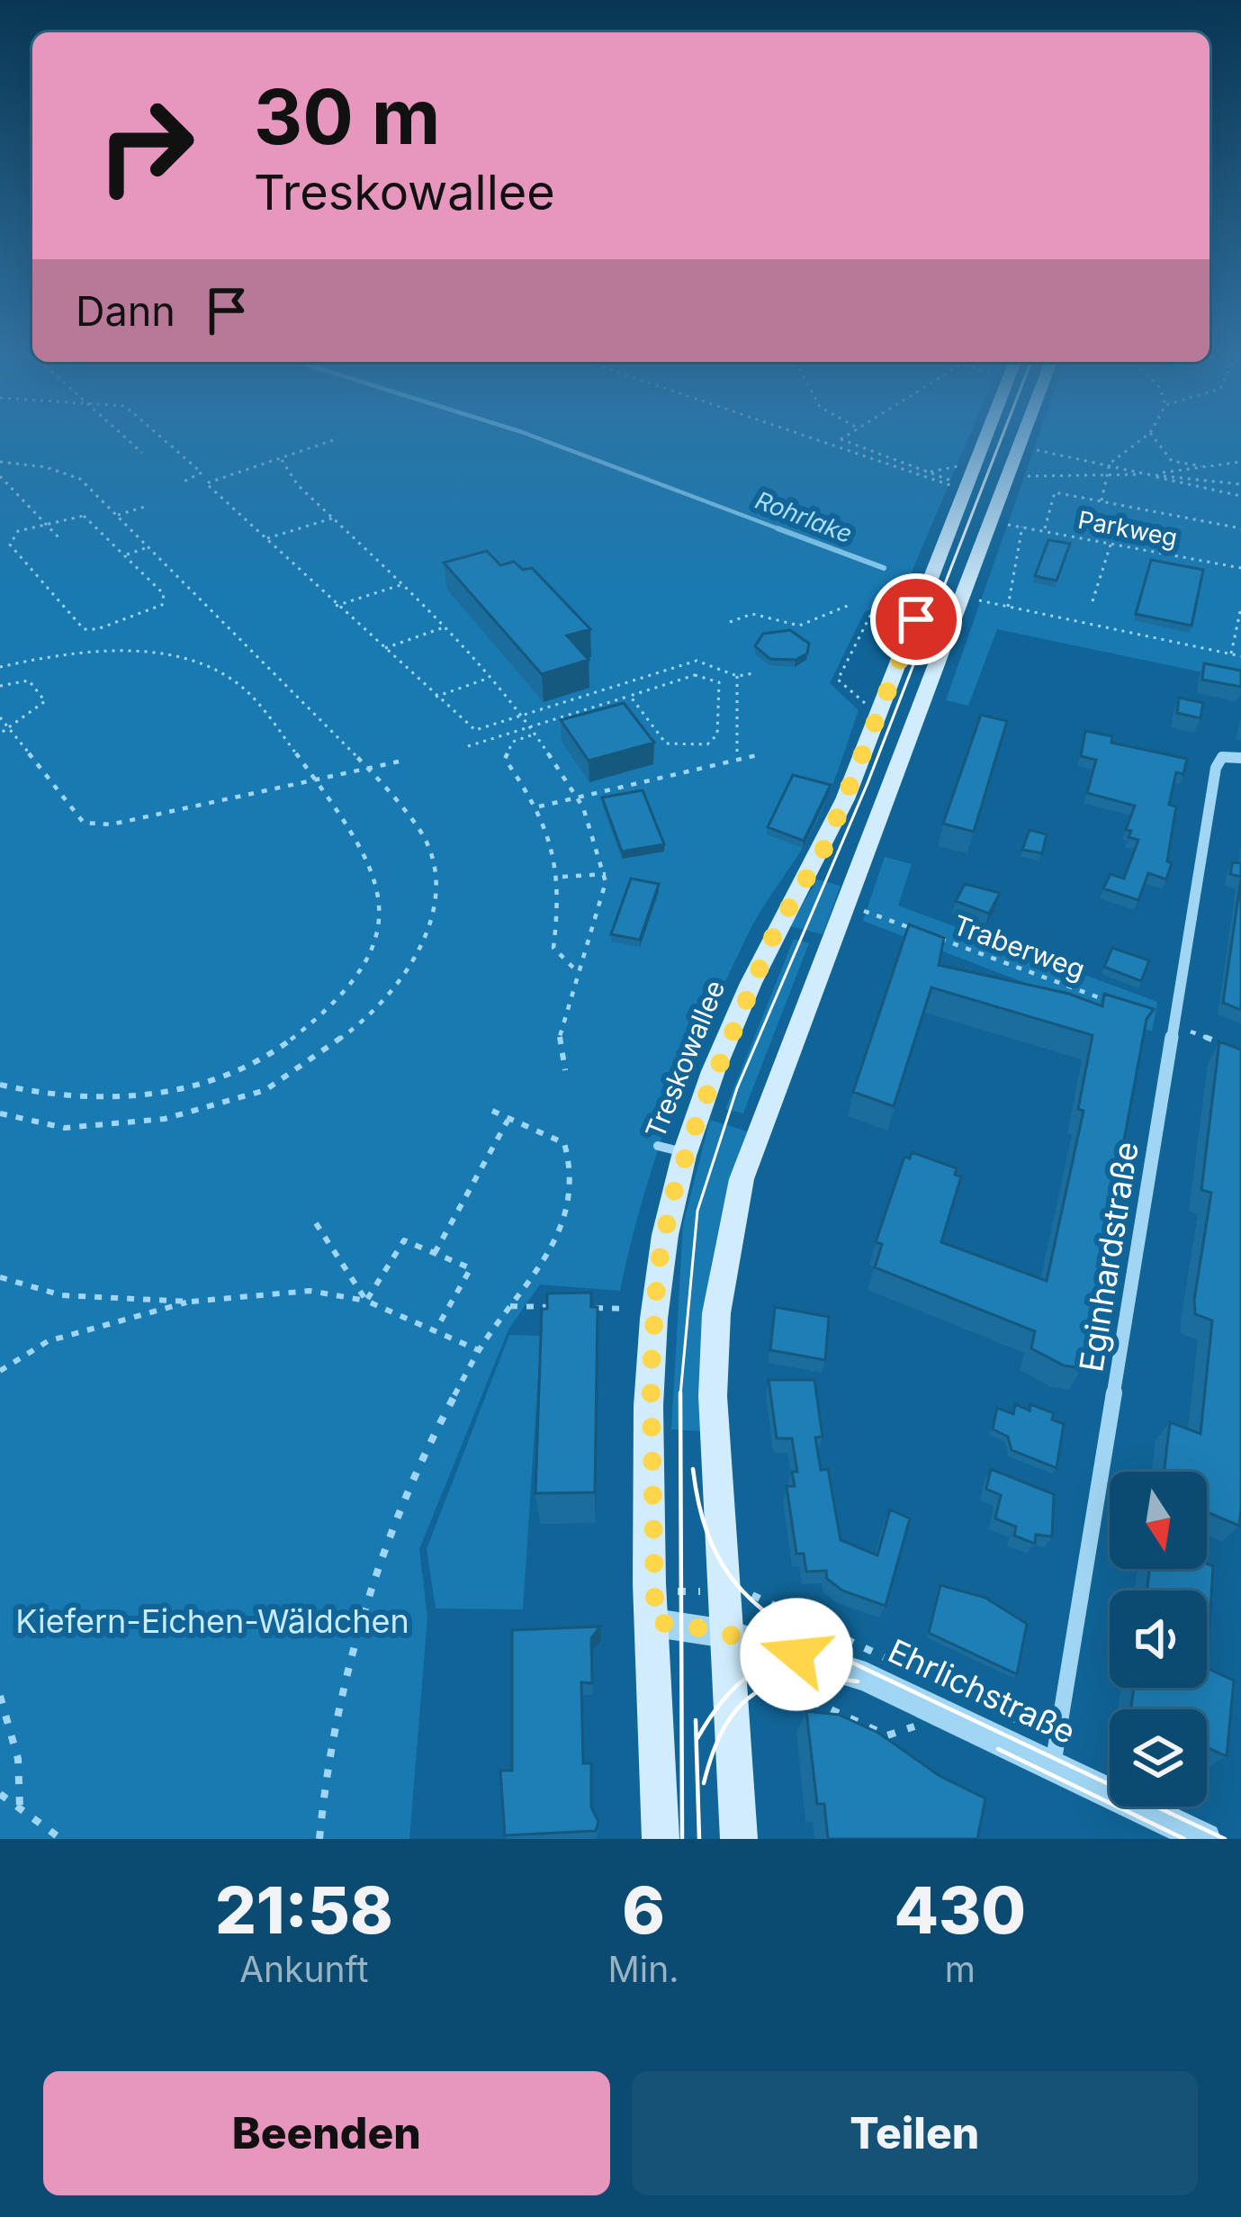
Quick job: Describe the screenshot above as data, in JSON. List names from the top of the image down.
{
  "streets": {
    "main road": ["Treskowallee"],
    "street": ["Eginhardstraße", "Ehrlichstraße"],
    "path": ["Parkweg", "Traberweg"]
  },
  "crossings": [
    ["Treskowallee", "Ehrlichstraße"],
    ["Eginhardstraße", "Ehrlichstraße"]
  ],
  "water": ["Rohrlake"],
  "parks": ["Kiefern-Eichen-Wäldchen"],
  "north": "bottom",
  "page": {
    "turn": ["30 m", "Treskowallee"],
    "then": "Dann",
    "eta": [
      "21:58",
      "Ankunft",
      "6",
      "Min.",
      "430",
      "m"
    ],
    "buttons": ["Beenden", "Teilen"]
  }
}
